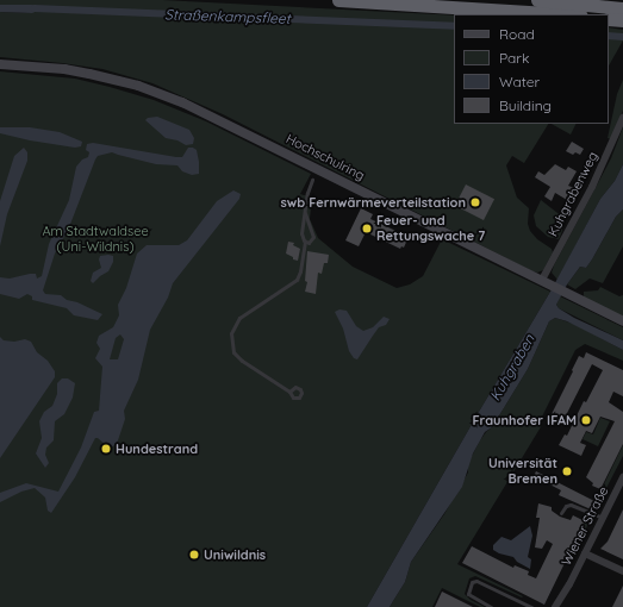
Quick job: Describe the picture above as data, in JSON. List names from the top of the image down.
{
  "streets": {
    "street": ["Hochschulring", "Kuhgrabenweg", "Wiener Straße"]
  },
  "crossings": [
    ["Hochschulring", "Kuhgrabenweg"]
  ],
  "water": ["Straßenkampsfleet", "Kuhgraben"],
  "parks": ["Am Stadtwaldsee (Uni-Wildnis)"],
  "places": [
    "swb Fernwärmeverteilstation",
    "Feuer- und Rettungswache 7",
    "Fraunhofer IFAM",
    "Hundestrand",
    "Universität Bremen",
    "Uniwildnis"
  ],
  "legend": [
    "Road",
    "Park",
    "Water",
    "Building"
  ]
}
